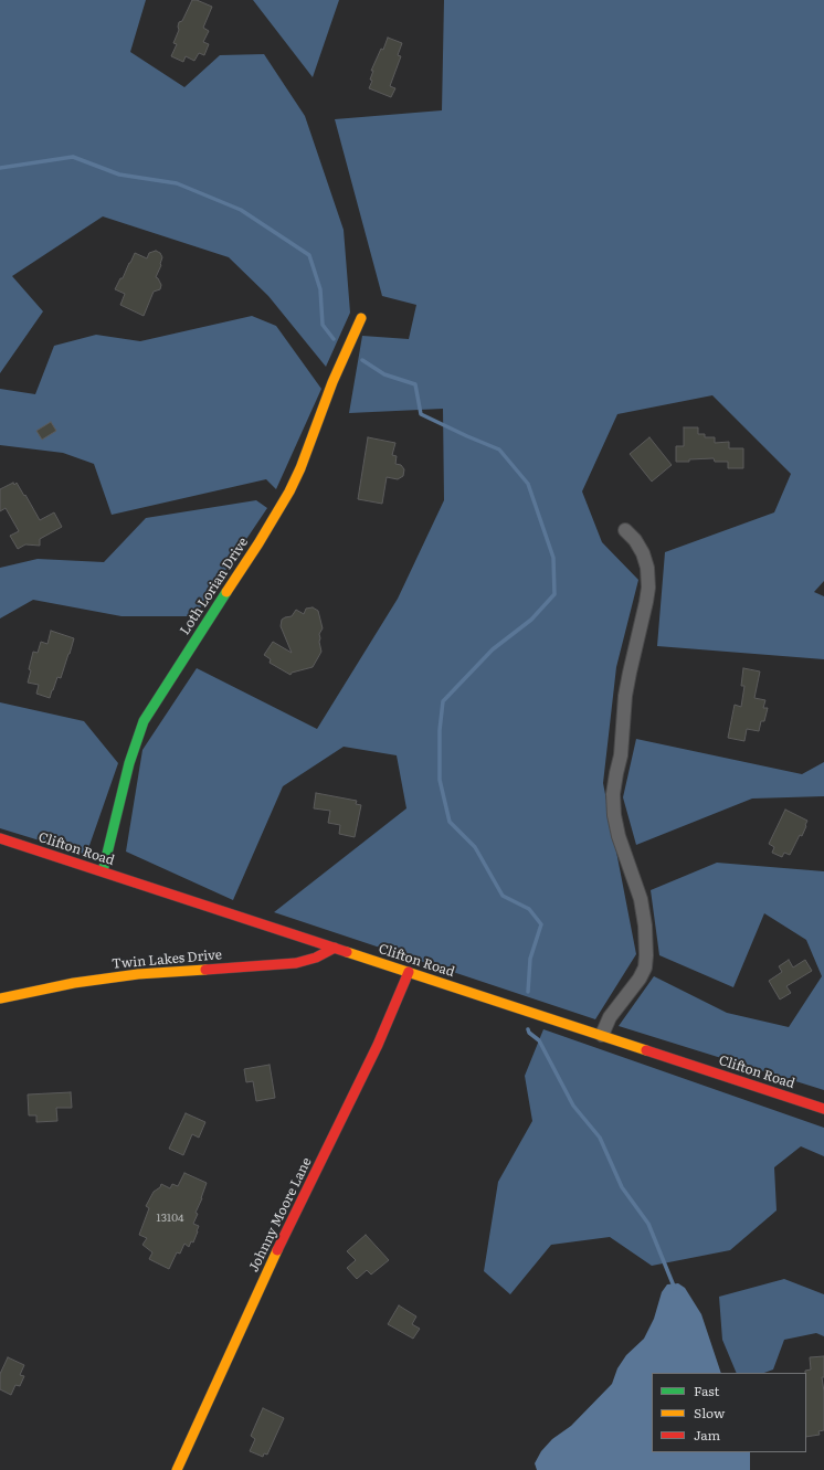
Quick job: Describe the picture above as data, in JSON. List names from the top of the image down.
{
  "streets": {
    "street": [
      "Loth Lorian Drive",
      "Clifton Road",
      "Twin Lakes Drive",
      "Johnny Moore Lane"
    ]
  },
  "crossings": [
    ["Loth Lorian Drive", "Clifton Road"],
    ["Clifton Road", "Twin Lakes Drive"],
    ["Clifton Road", "Johnny Moore Lane"]
  ],
  "house_numbers": ["13104"],
  "legend": ["Fast", "Slow", "Jam"]
}
